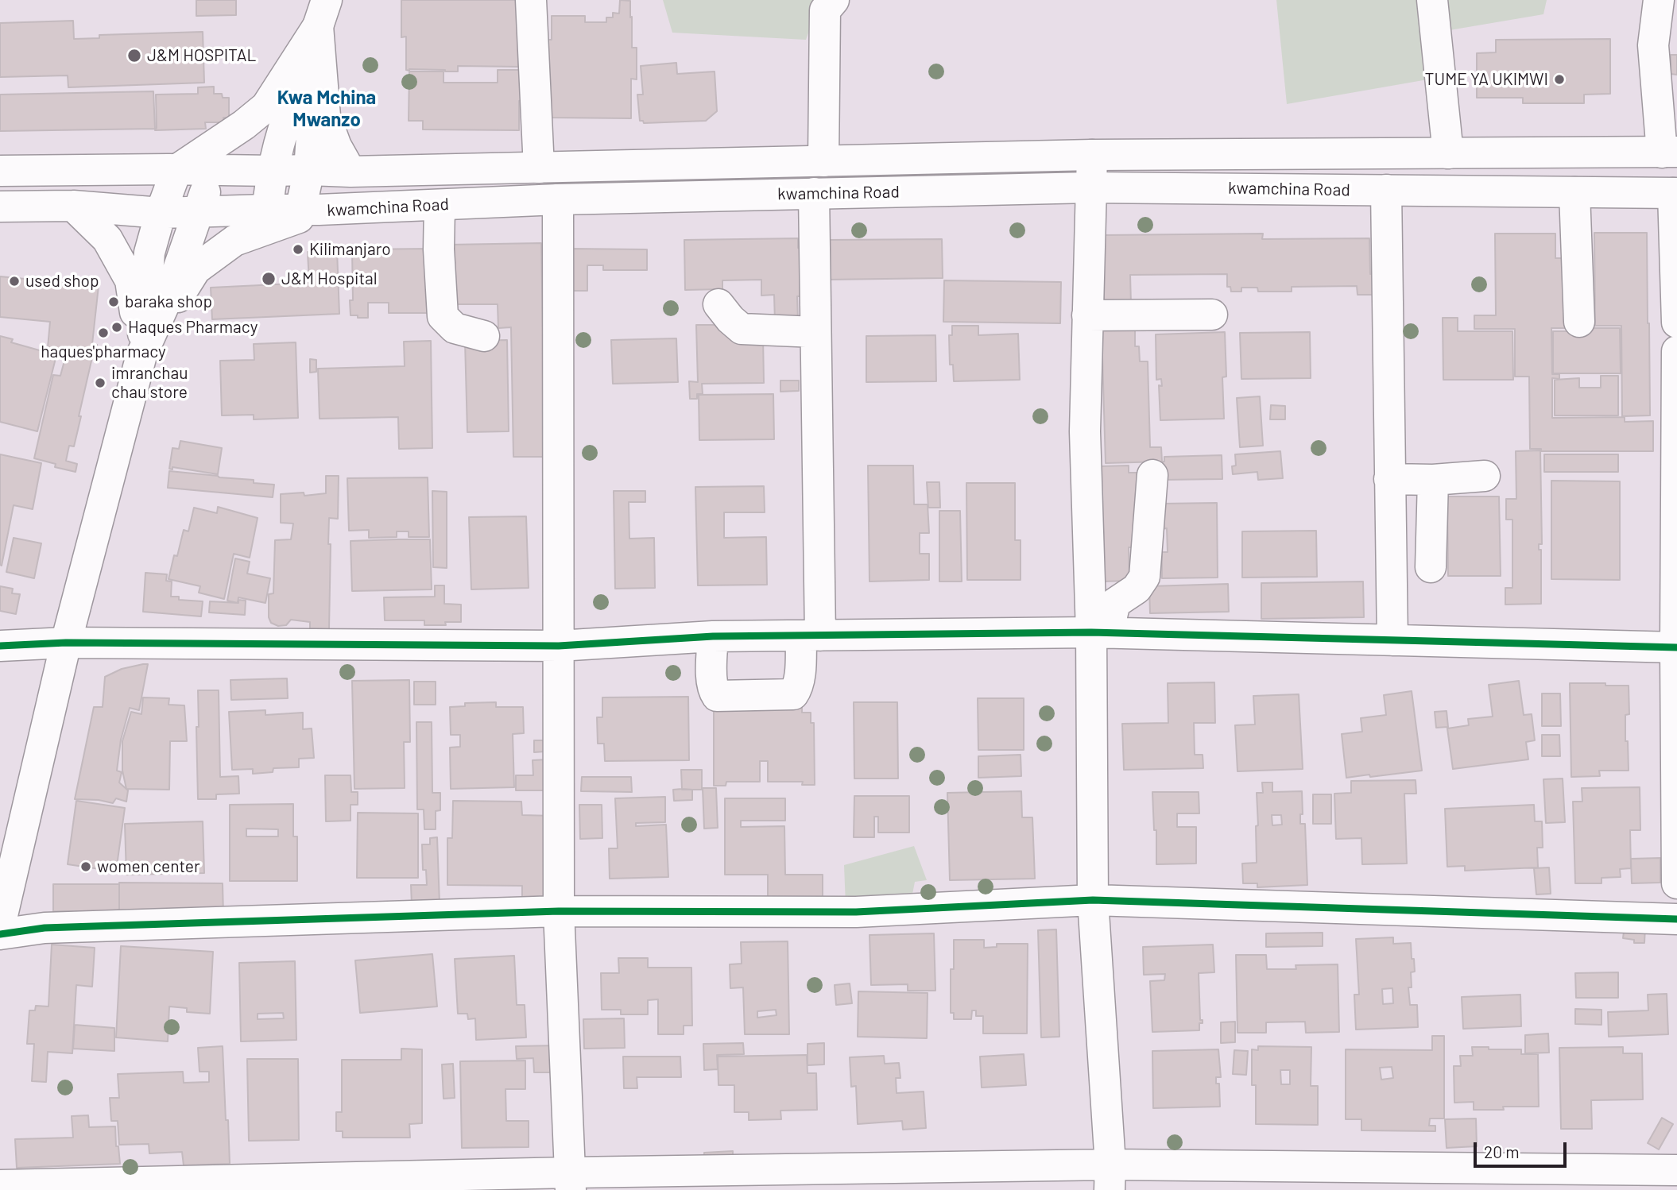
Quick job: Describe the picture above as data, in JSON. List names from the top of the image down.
{
  "streets": {
    "street": ["kwamchina Road"]
  },
  "districts": ["Kwa Mchina Mwanzo"],
  "places": [
    "J&M HOSPITAL",
    "TUME YA UKIMWI",
    "Kilimanjaro",
    "J&M Hospital",
    "used shop",
    "baraka shop",
    "Haques Pharmacy",
    "haques'pharmacy",
    "imranchau chau store",
    "women center"
  ],
  "scale_bar": "20 m"
}
